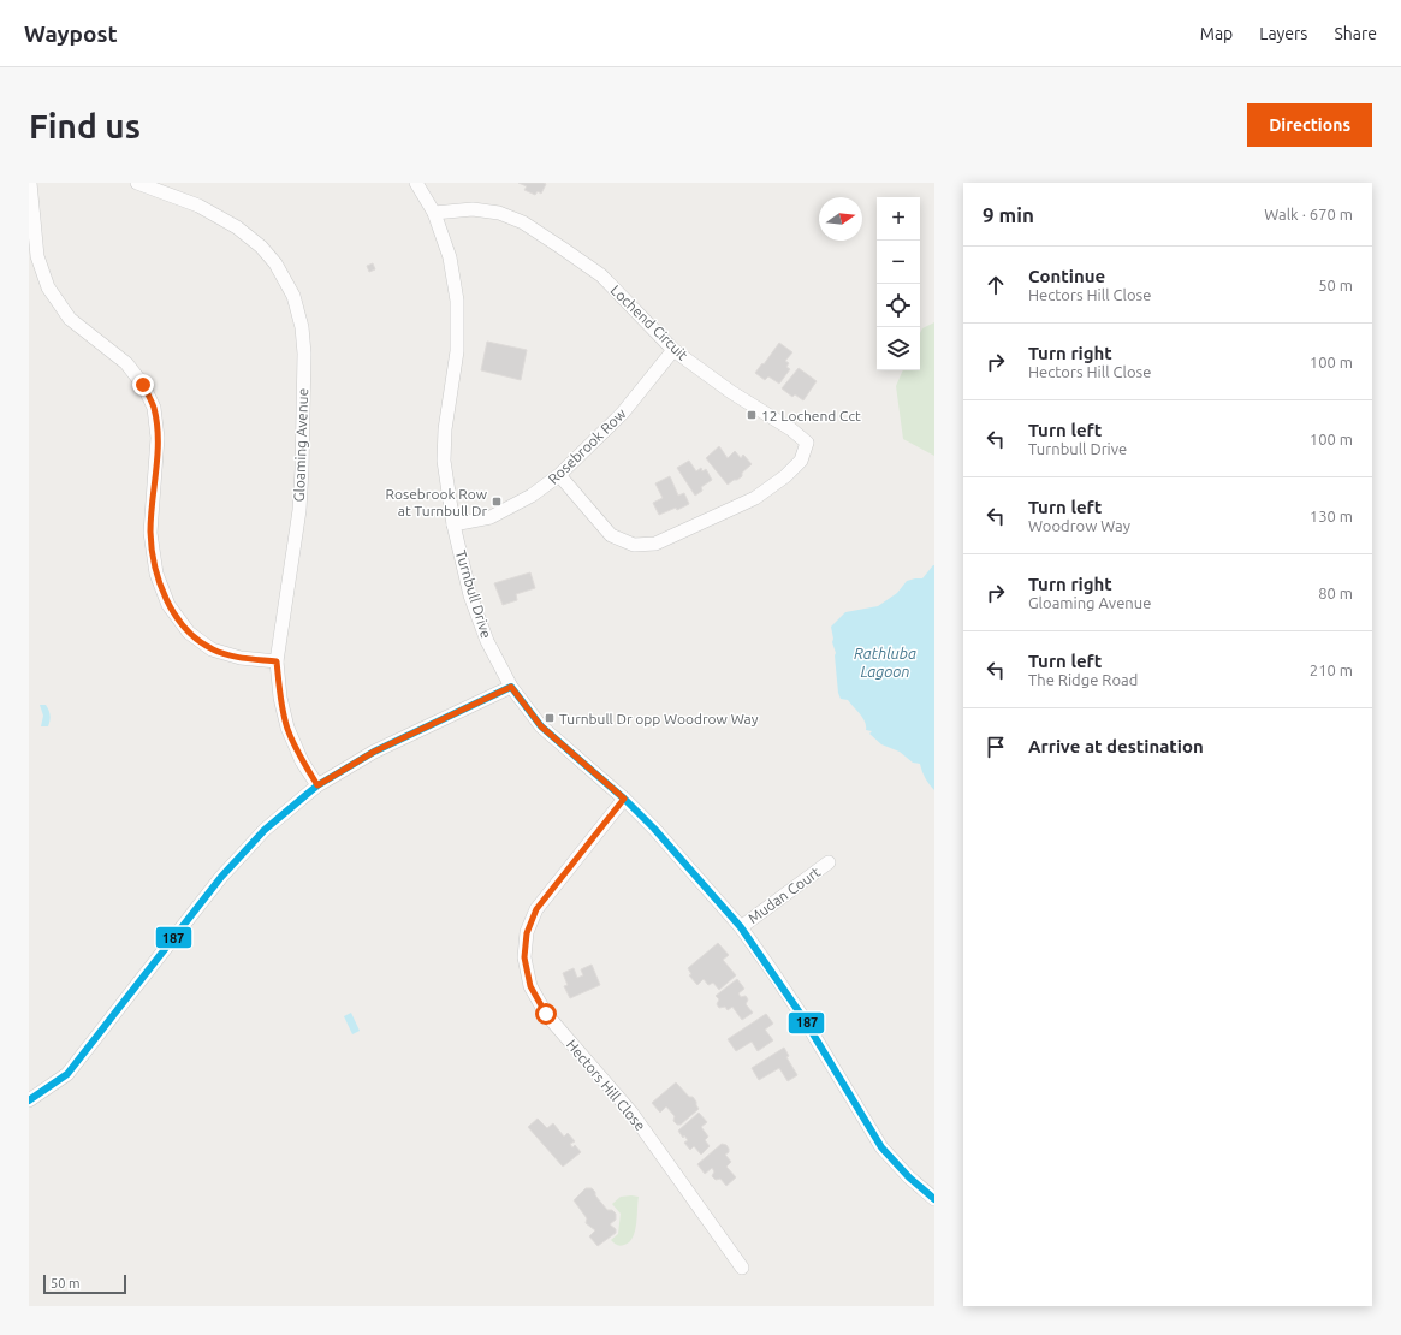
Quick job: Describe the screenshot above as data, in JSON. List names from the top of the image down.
{
  "streets": {
    "street": [
      "Lochend Circuit",
      "Gloaming Avenue",
      "Rosebrook Row",
      "Turnbull Drive",
      "Mudan Court",
      "Hectors Hill Close"
    ]
  },
  "crossings": [
    ["Lochend Circuit", "Rosebrook Row"],
    ["Lochend Circuit", "Turnbull Drive"],
    ["Rosebrook Row", "Turnbull Drive"],
    ["Turnbull Drive", "Mudan Court"],
    ["Turnbull Drive", "Hectors Hill Close"]
  ],
  "water": ["Rathluba Lagoon"],
  "places": {
    "transit": ["12 Lochend Cct", "Rosebrook Row at Turnbull Dr", "Turnbull Dr opp Woodrow Way"]
  },
  "lines": ["transit line 187"],
  "scale_bar": "50 m",
  "north": "right",
  "page": {
    "header": "Waypost",
    "nav": ["Map", "Layers", "Share"],
    "buttons": "Directions",
    "title": "Find us",
    "heading": ["9 min", "Walk · 670 m"],
    "map_buttons": ["+", "−"],
    "list": [
      ["Continue", "Hectors Hill Close", "50 m"],
      ["Turn right", "Hectors Hill Close", "100 m"],
      ["Turn left", "Turnbull Drive", "100 m"],
      ["Turn left", "Woodrow Way", "130 m"],
      ["Turn right", "Gloaming Avenue", "80 m"],
      ["Turn left", "The Ridge Road", "210 m"],
      "Arrive at destination"
    ],
    "scale": "50 m"
  }
}
